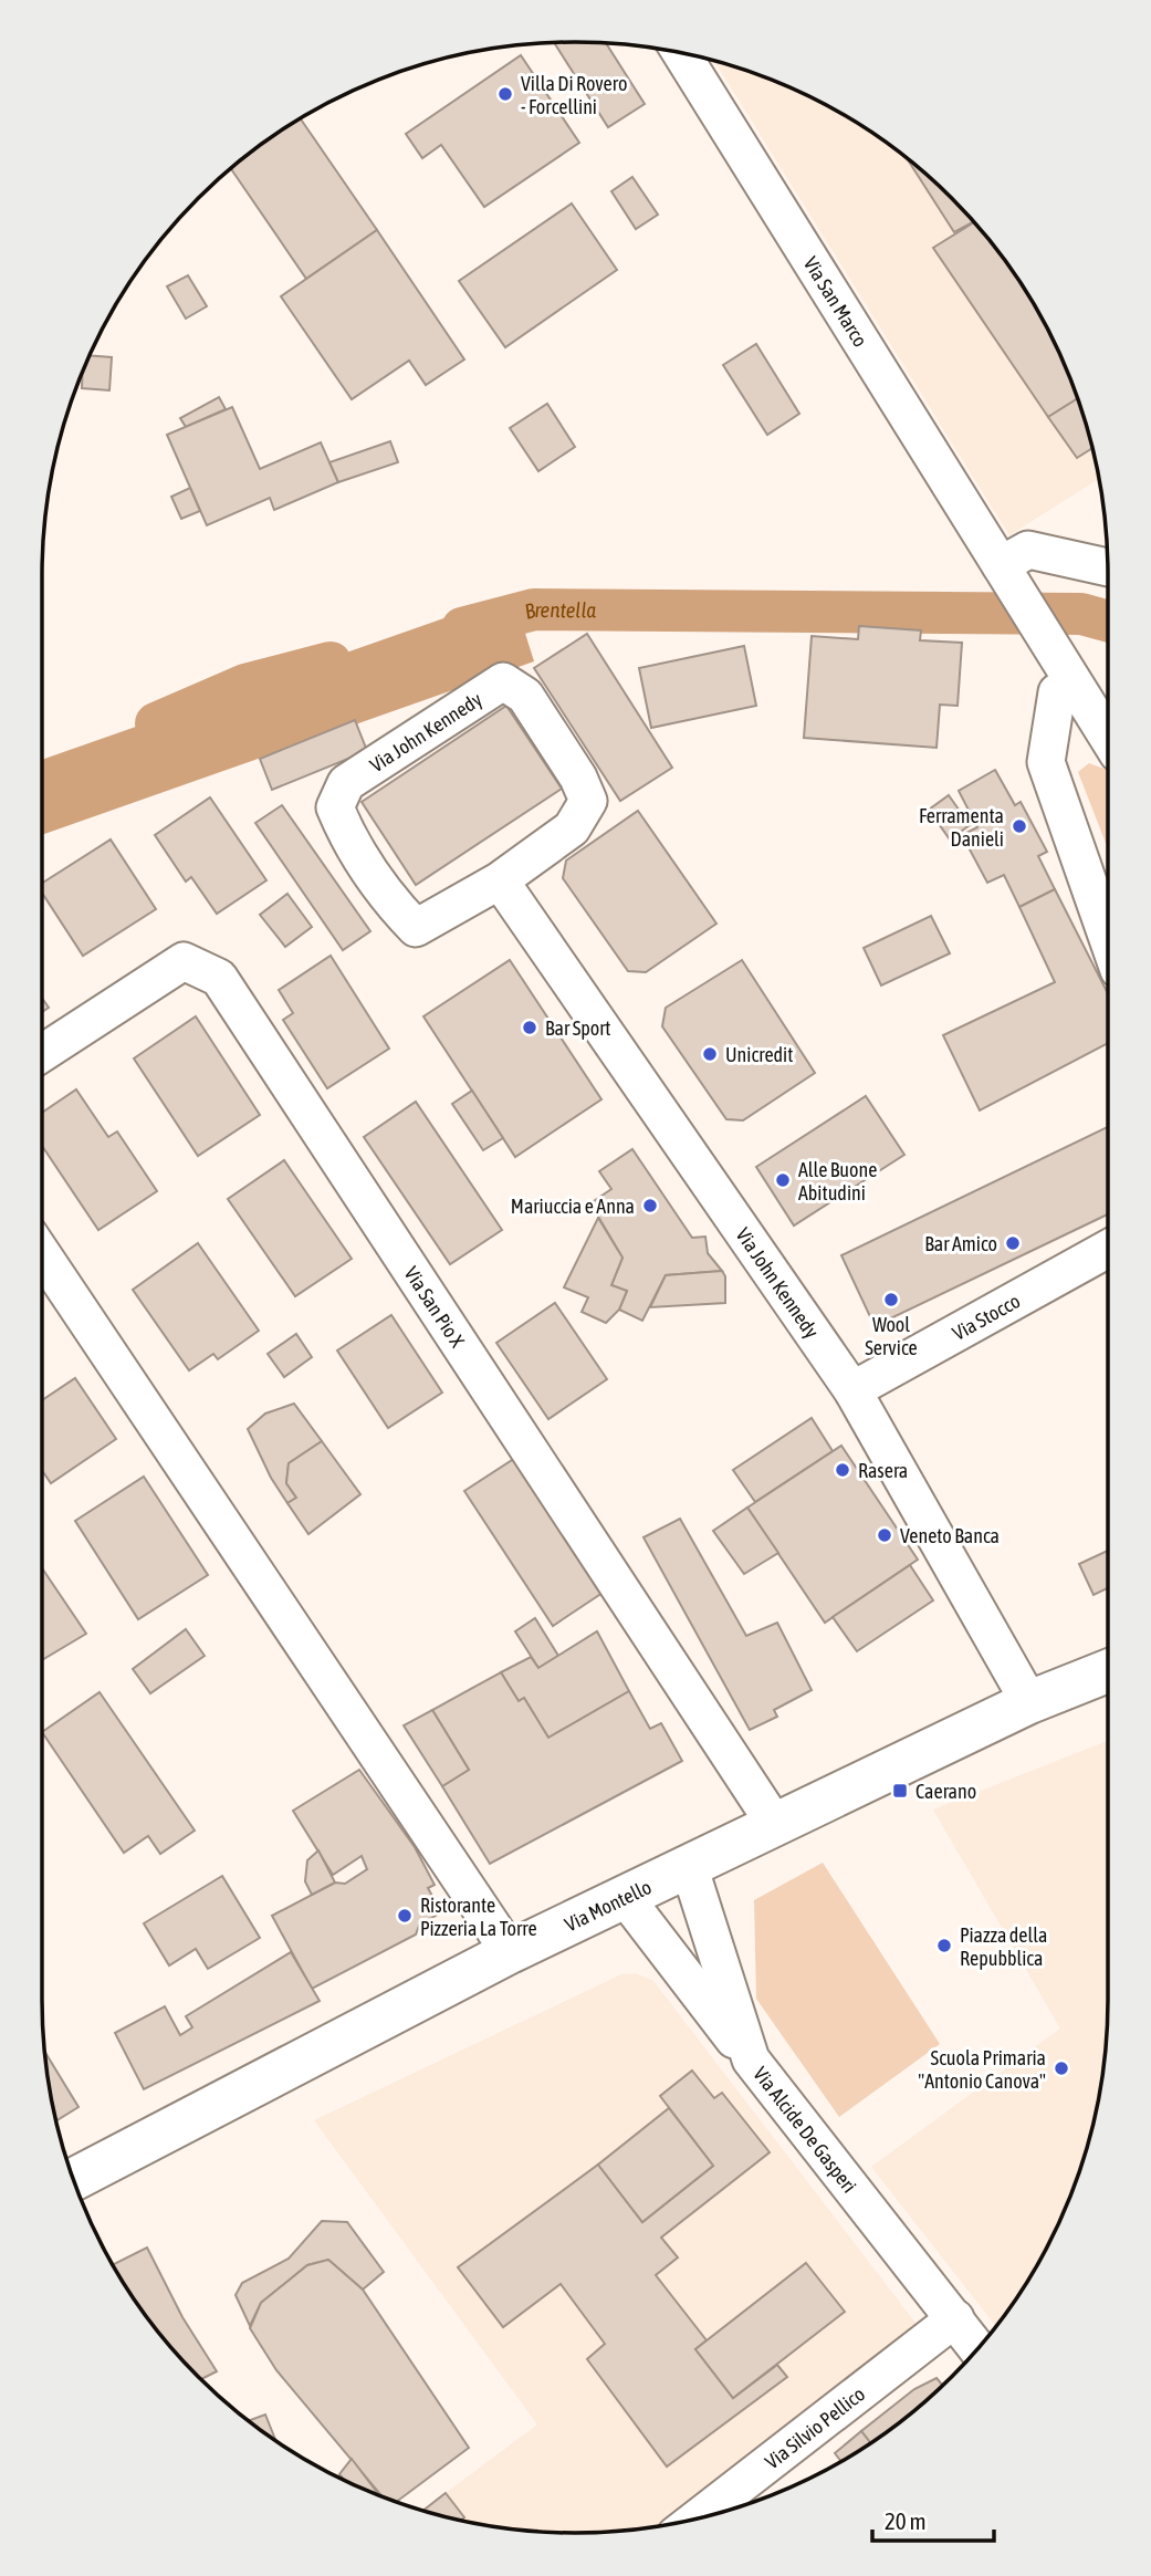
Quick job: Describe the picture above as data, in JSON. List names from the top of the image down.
{
  "streets": {
    "main road": ["Via Montello"],
    "street": [
      "Via San Marco",
      "Via John Kennedy",
      "Via San Pio X",
      "Via Stocco",
      "Via Alcide De Gasperi",
      "Via Silvio Pellico"
    ]
  },
  "crossings": [
    ["Via John Kennedy", "Via Stocco"],
    ["Via John Kennedy", "Via Montello"],
    ["Via San Pio X", "Via Montello"],
    ["Via Montello", "Via Alcide De Gasperi"],
    ["Via Alcide De Gasperi", "Via Silvio Pellico"]
  ],
  "water": ["Brentella"],
  "places": {
    "other": [
      "Villa Di Rovero - Forcellini",
      "Ferramenta Danieli",
      "Bar Sport",
      "Unicredit",
      "Alle Buone Abitudini",
      "Mariuccia e Anna",
      "Bar Amico",
      "Wool Service",
      "Rasera",
      "Veneto Banca",
      "Ristorante Pizzeria La Torre",
      "Piazza della Repubblica",
      "Scuola Primaria \"Antonio Canova\""
    ],
    "transit": ["Caerano"]
  },
  "scale_bar": "20 m"
}
